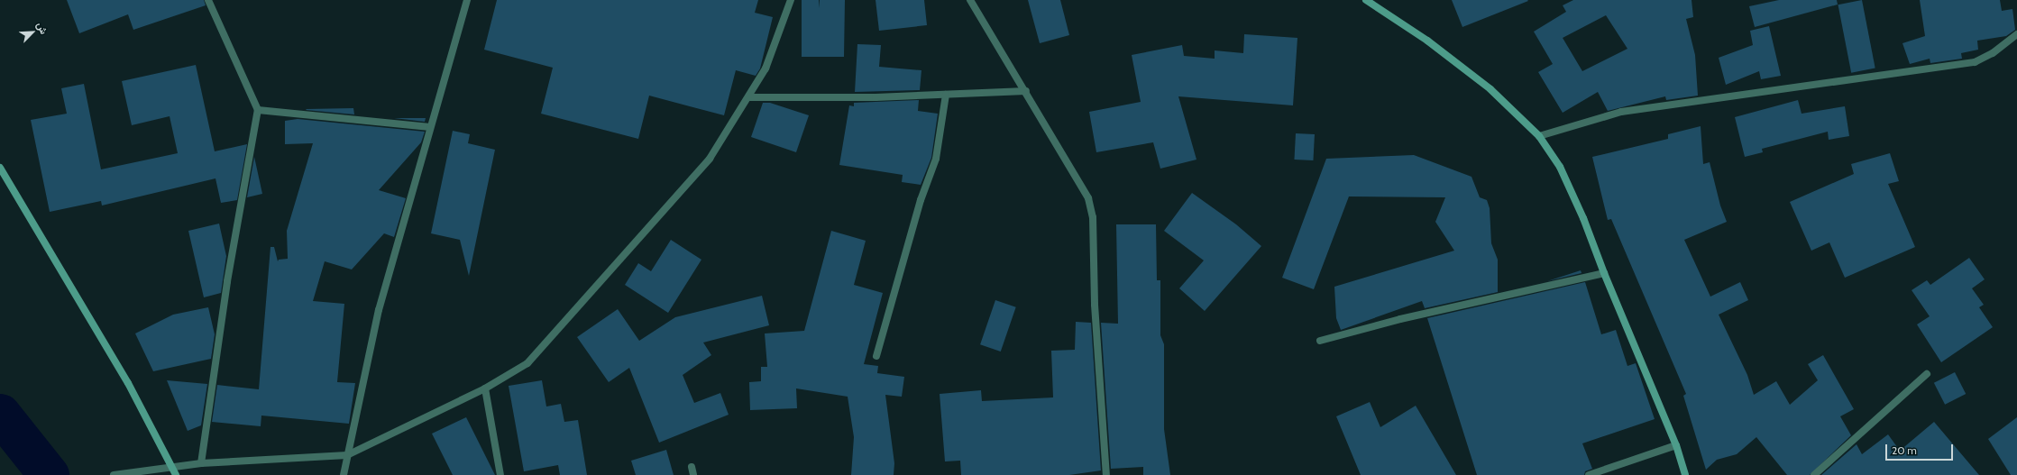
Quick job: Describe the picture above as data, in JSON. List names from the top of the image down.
{
  "scale_bar": "20 m",
  "north": "top right"
}
